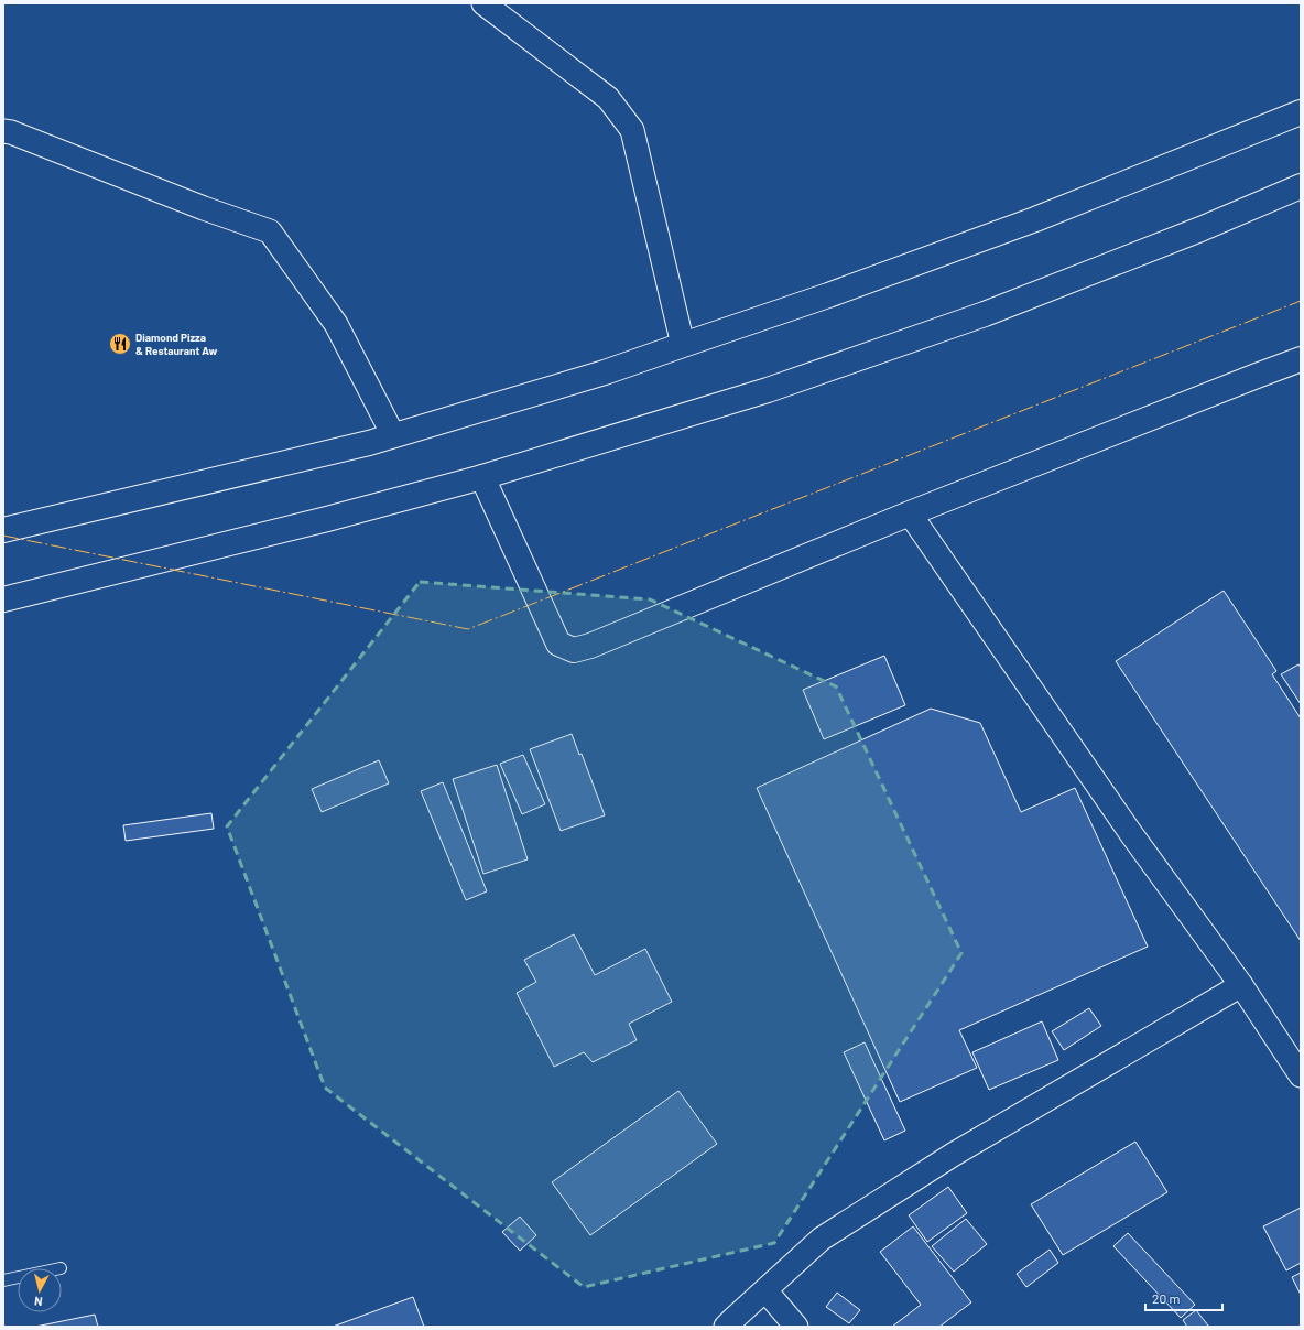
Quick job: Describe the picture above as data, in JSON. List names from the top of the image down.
{
  "places": {
    "restaurant": ["Diamond Pizza & Restaurant Aw"]
  },
  "scale_bar": "20 m",
  "north": "bottom"
}
